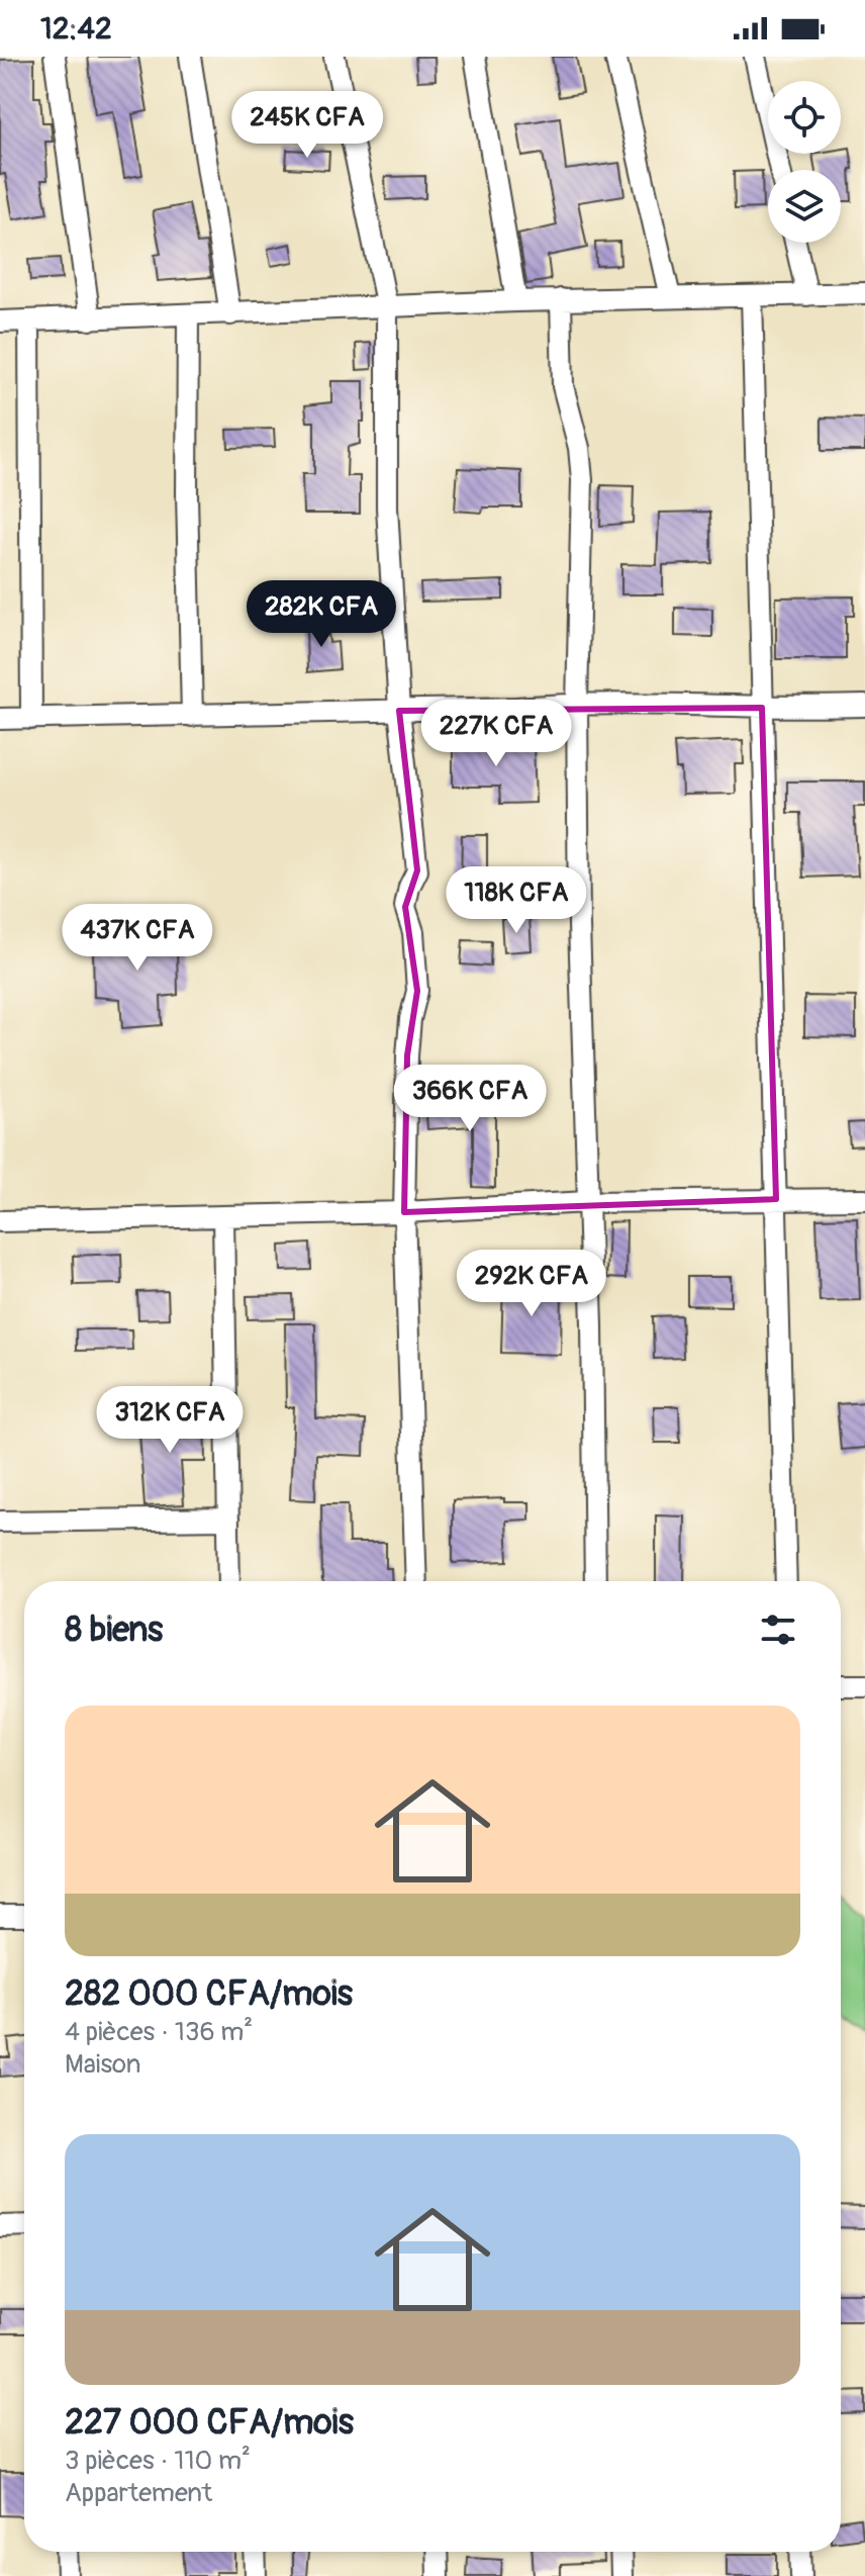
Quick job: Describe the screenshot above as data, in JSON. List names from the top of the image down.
{
  "page": {
    "status": "12:42",
    "price": [
      "245K CFA",
      "282K CFA",
      "227K CFA",
      "118K CFA",
      "437K CFA",
      "366K CFA",
      "292K CFA",
      "312K CFA"
    ],
    "heading": "8 biens",
    "list": [
      {
        "name": "282 000 CFA/mois",
        "note": "4 pièces · 136 m² · Maison"
      },
      {
        "name": "227 000 CFA/mois",
        "note": "3 pièces · 110 m² · Appartement"
      }
    ]
  }
}
